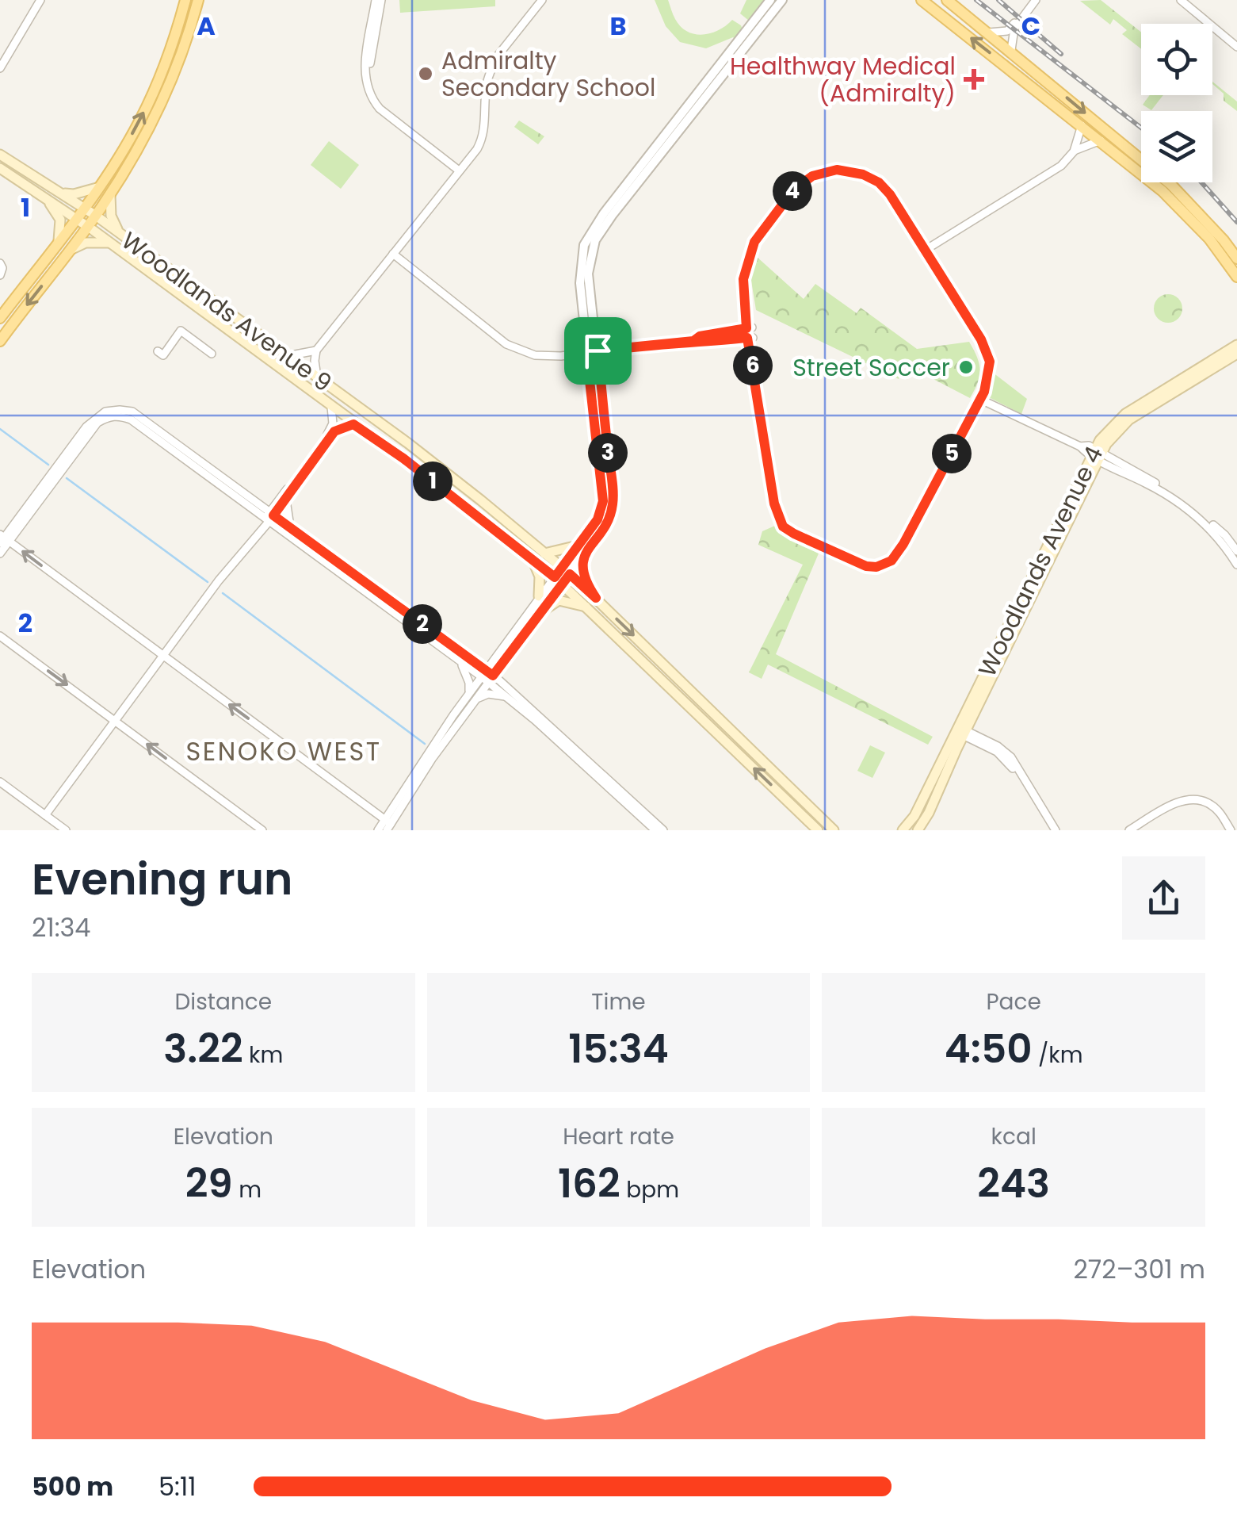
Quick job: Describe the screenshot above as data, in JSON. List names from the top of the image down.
{
  "streets": {
    "main road": ["Woodlands Avenue 9", "Woodlands Avenue 4"]
  },
  "districts": ["SENOKO WEST"],
  "places": {
    "other": ["Admiralty Secondary School", "Street Soccer"],
    "health": ["Healthway Medical (Admiralty)"]
  },
  "page": {
    "pins": [
      "4",
      "6",
      "3",
      "5",
      "1",
      "2"
    ],
    "heading": ["Evening run", "21:34"],
    "stats": [
      ["Distance", "3.22 km"],
      ["Time", "15:34"],
      ["Pace", "4:50 /km"],
      ["Elevation", "29 m"],
      ["Heart rate", "162 bpm"],
      ["kcal", "243"]
    ],
    "chart": ["Elevation", "272–301 m"],
    "list": [
      {
        "name": "500 m",
        "note": "5:11"
      }
    ]
  },
  "grid": {
    "columns": ["A", "B", "C"],
    "rows": ["1", "2"]
  }
}
